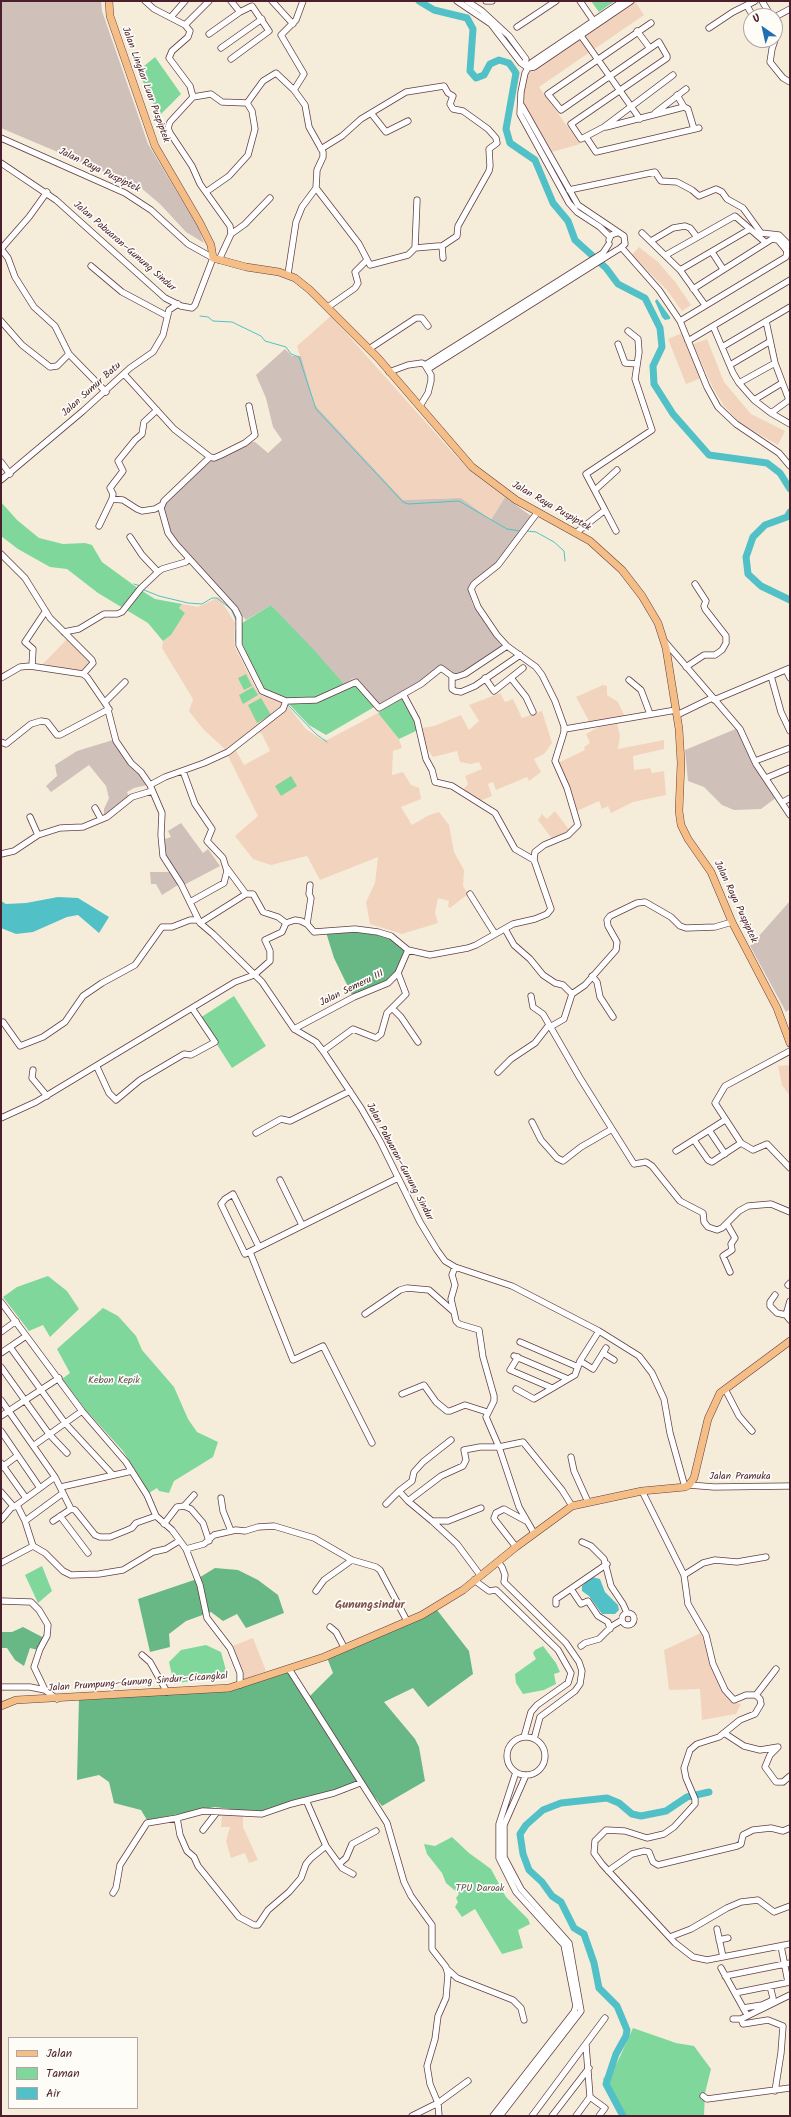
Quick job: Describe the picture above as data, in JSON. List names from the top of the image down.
{
  "streets": {
    "main road": ["Jalan Lingkar Luar Puspiptek", "Jalan Raya Puspiptek", "Jalan Prumpung–Gunung Sindur–Cicangkal"],
    "street": [
      "Jalan Pabuaran–Gunung Sindur",
      "Jalan Sumur Batu",
      "Jalan Semeru III",
      "Jalan Pramuka"
    ]
  },
  "crossings": [
    ["Jalan Lingkar Luar Puspiptek", "Jalan Raya Puspiptek"],
    ["Jalan Lingkar Luar Puspiptek", "Jalan Pabuaran–Gunung Sindur"],
    ["Jalan Raya Puspiptek", "Jalan Pabuaran–Gunung Sindur"],
    ["Jalan Pabuaran–Gunung Sindur", "Jalan Semeru III"],
    ["Jalan Pabuaran–Gunung Sindur", "Jalan Pramuka"],
    ["Jalan Pabuaran–Gunung Sindur", "Jalan Prumpung–Gunung Sindur–Cicangkal"],
    ["Jalan Pramuka", "Jalan Prumpung–Gunung Sindur–Cicangkal"]
  ],
  "districts": ["Gunungsindur"],
  "parks": ["Kebon Kepik", "TPU Daroak"],
  "legend": ["Jalan", "Taman", "Air"],
  "north": "top left"
}
